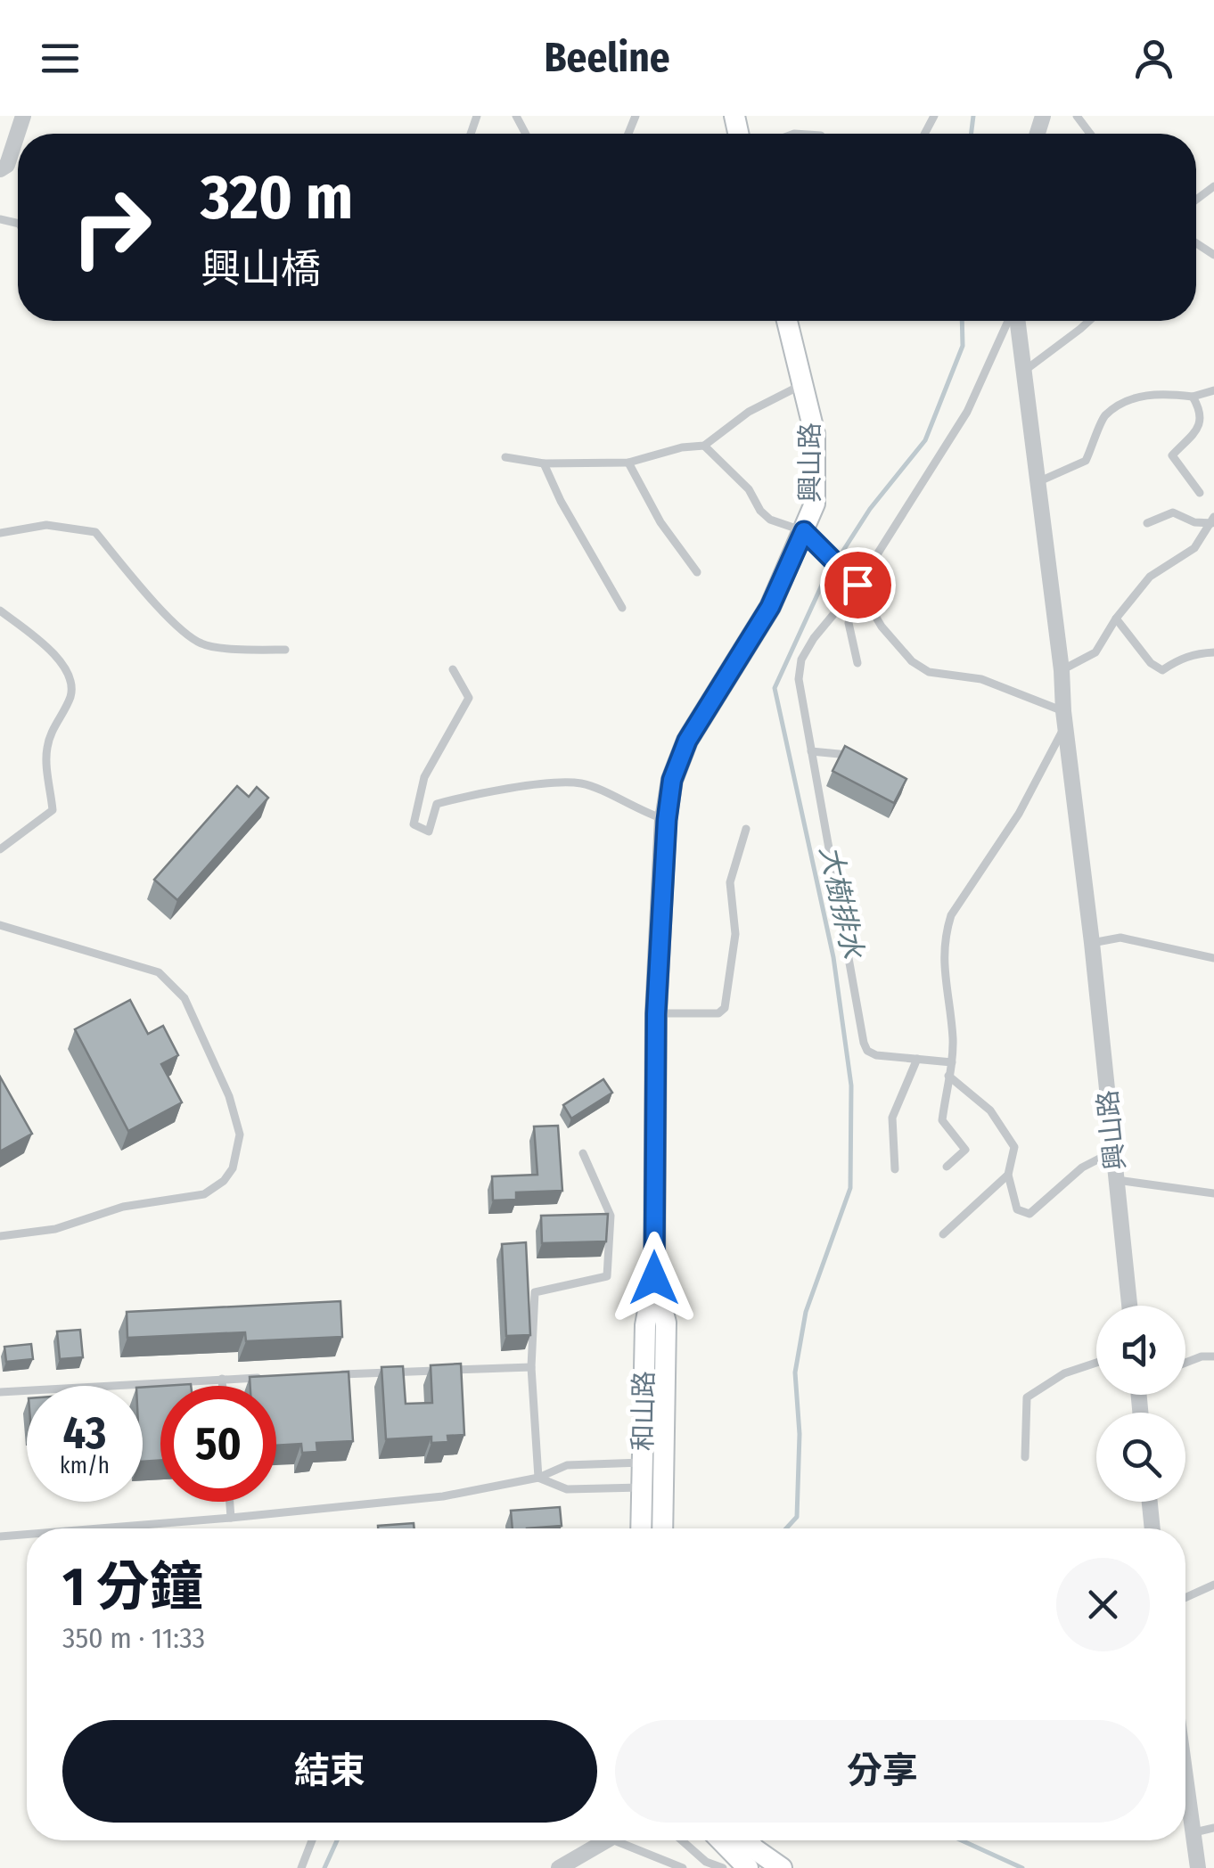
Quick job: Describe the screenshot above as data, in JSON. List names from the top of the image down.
{
  "streets": {
    "main road": ["興山路", "和山路"]
  },
  "crossings": [
    ["興山路", "和山路"]
  ],
  "water": ["大樹排水"],
  "page": {
    "header": "Beeline",
    "turn": ["320 m", "興山橋"],
    "speed": "43 km/h",
    "limit": "50",
    "heading": ["1 分鐘", "350 m · 11:33"],
    "buttons": ["結束", "分享"]
  }
}
